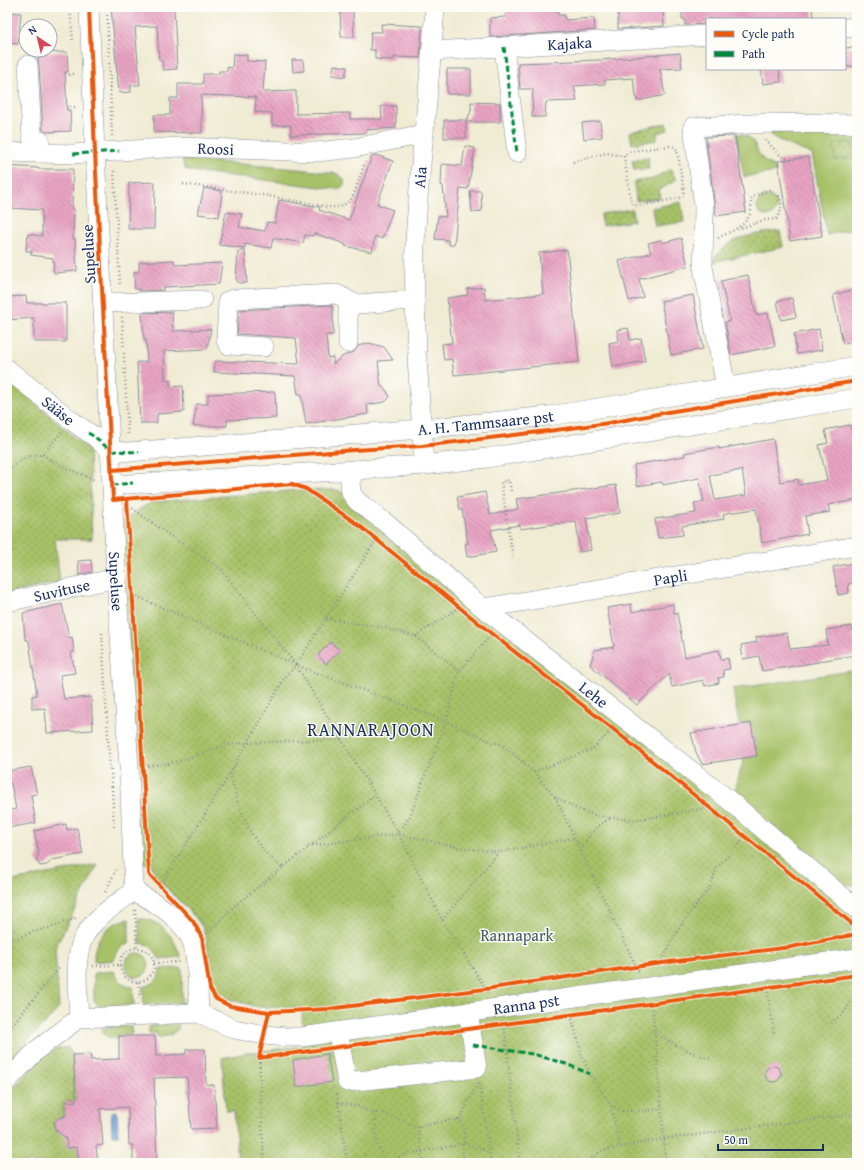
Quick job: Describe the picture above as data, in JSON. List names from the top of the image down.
{
  "streets": {
    "street": [
      "Kajaka",
      "Roosi",
      "Aia",
      "Supeluse",
      "Sääse",
      "A. H. Tammsaare pst",
      "Papli",
      "Suvituse",
      "Lehe",
      "Ranna pst"
    ]
  },
  "crossings": [
    ["Kajaka", "Aia"],
    ["Roosi", "Aia"],
    ["Roosi", "Supeluse"],
    ["Aia", "A. H. Tammsaare pst"],
    ["Supeluse", "Sääse"],
    ["Supeluse", "A. H. Tammsaare pst"],
    ["Supeluse", "Suvituse"],
    ["Sääse", "A. H. Tammsaare pst"],
    ["A. H. Tammsaare pst", "Lehe"],
    ["Papli", "Lehe"]
  ],
  "districts": ["RANNARAJOON"],
  "parks": ["Rannapark"],
  "legend": ["Cycle path", "Path"],
  "scale_bar": "50 m",
  "north": "top left"
}
